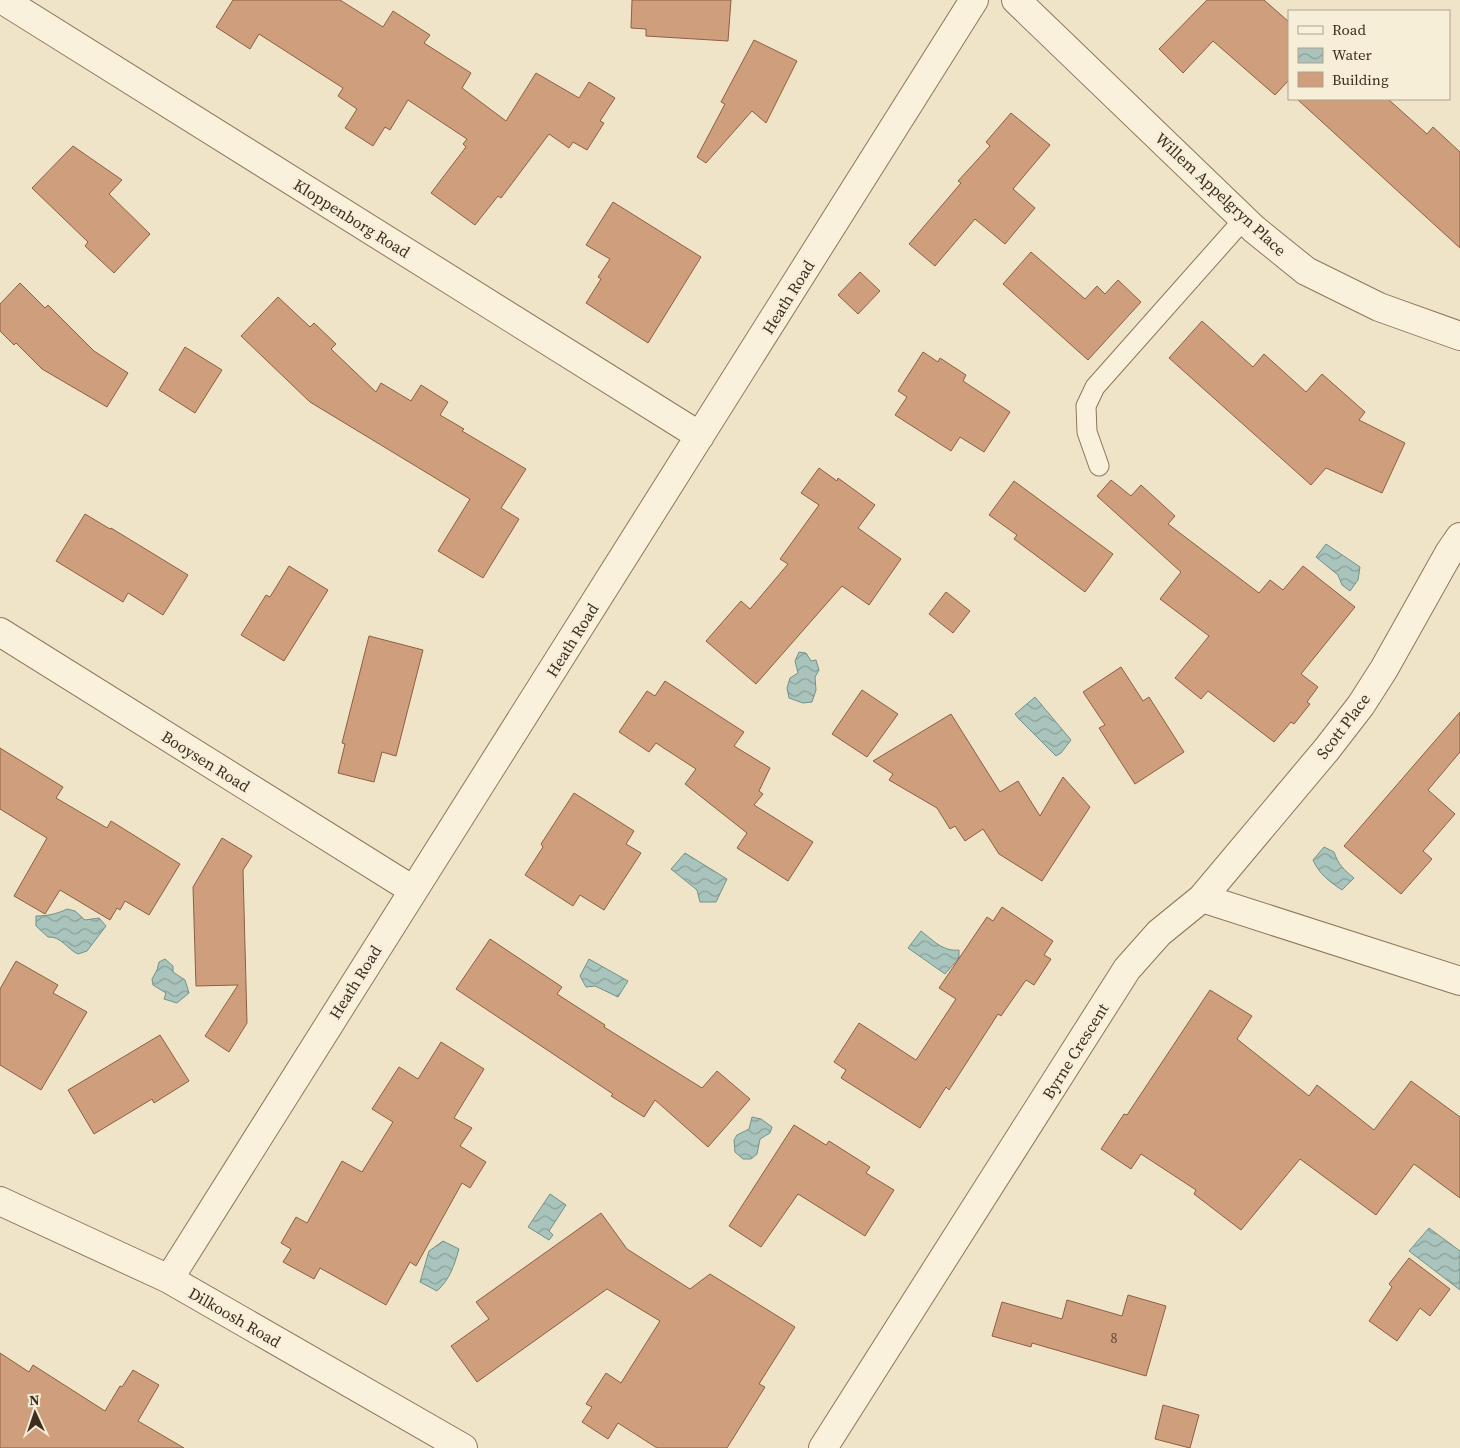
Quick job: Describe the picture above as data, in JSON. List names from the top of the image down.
{
  "streets": {
    "street": [
      "Willem Appelgryn Place",
      "Kloppenborg Road",
      "Heath Road",
      "Scott Place",
      "Booysen Road",
      "Byrne Crescent",
      "Dilkoosh Road"
    ]
  },
  "crossings": [
    ["Kloppenborg Road", "Heath Road"],
    ["Heath Road", "Booysen Road"],
    ["Heath Road", "Dilkoosh Road"],
    ["Scott Place", "Byrne Crescent"]
  ],
  "house_numbers": ["8"],
  "legend": ["Road", "Water", "Building"],
  "north": "top"
}
